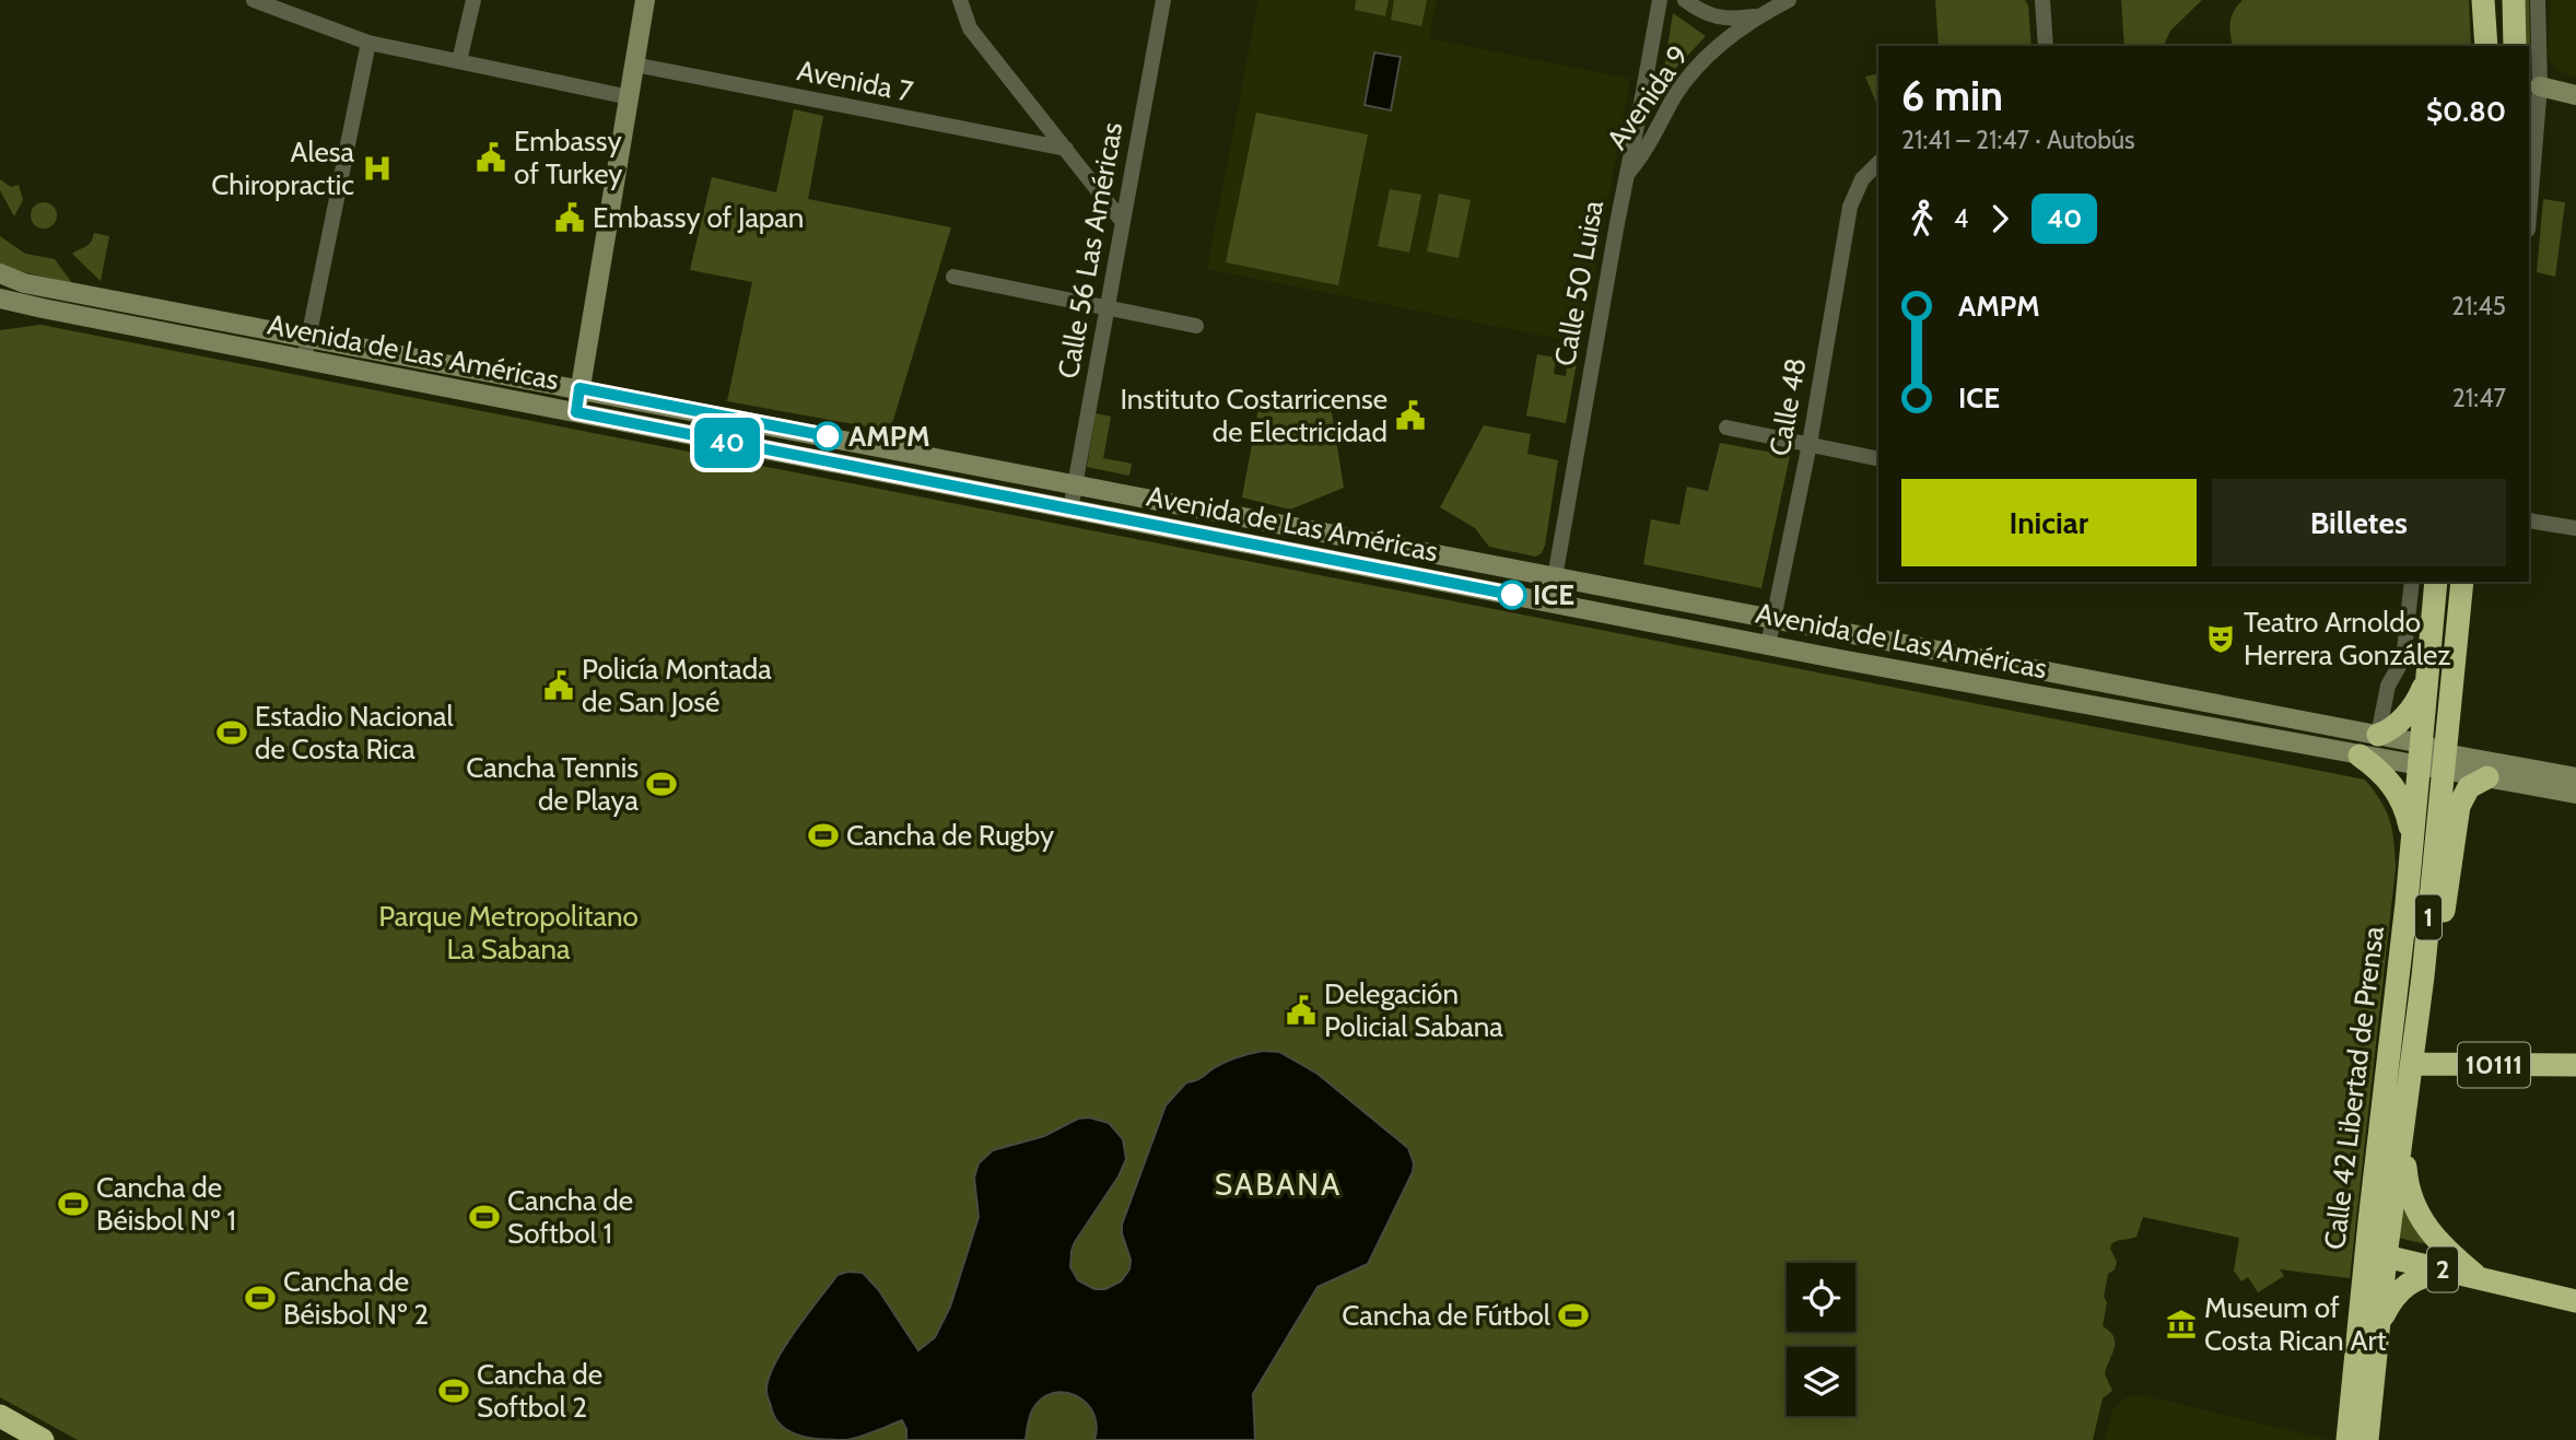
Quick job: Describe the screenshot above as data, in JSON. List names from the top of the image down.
{
  "streets": {
    "highway": [
      "1",
      "10111",
      "Calle 42 Libertad de Prensa",
      "2"
    ],
    "main road": ["Avenida de Las Américas"],
    "street": [
      "Avenida 7",
      "Avenida 9",
      "Calle 56 Las Américas",
      "Calle 50 Luisa",
      "Calle 48"
    ]
  },
  "crossings": [
    ["Avenida 9", "Calle 50 Luisa"],
    ["Calle 56 Las Américas", "Avenida de Las Américas"],
    ["Calle 50 Luisa", "Avenida de Las Américas"],
    ["Avenida de Las Américas", "Calle 48"],
    ["Avenida de Las Américas", "1"],
    ["Avenida de Las Américas", "Calle 42 Libertad de Prensa"],
    ["1", "Calle 42 Libertad de Prensa"],
    ["10111", "Calle 42 Libertad de Prensa"],
    ["Calle 42 Libertad de Prensa", "2"]
  ],
  "districts": ["SABANA"],
  "parks": ["Parque Metropolitano La Sabana"],
  "places": {
    "public building": [
      "Embassy of Turkey",
      "Embassy of Japan",
      "Instituto Costarricense de Electricidad",
      "Policía Montada de San José",
      "Delegación Policial Sabana"
    ],
    "hospital": ["Alesa Chiropractic"],
    "other": ["AMPM", "ICE"],
    "theatre": ["Teatro Arnoldo Herrera González"],
    "sports": [
      "Estadio Nacional de Costa Rica",
      "Cancha Tennis de Playa",
      "Cancha de Rugby",
      "Cancha de Béisbol Nº 1",
      "Cancha de Softbol 1",
      "Cancha de Béisbol Nº 2",
      "Cancha de Fútbol",
      "Cancha de Softbol 2"
    ],
    "museum": ["Museum of Costa Rican Art"]
  },
  "lines": ["bus line 40"],
  "page": {
    "on_map": "40",
    "heading": ["6 min", "21:41 – 21:47 · Autobús", "$0.80"],
    "legs": ["4", "40"],
    "list": [
      {
        "name": "AMPM",
        "value": "21:45"
      },
      {
        "name": "ICE",
        "value": "21:47"
      }
    ],
    "buttons": ["Iniciar", "Billetes"]
  }
}
